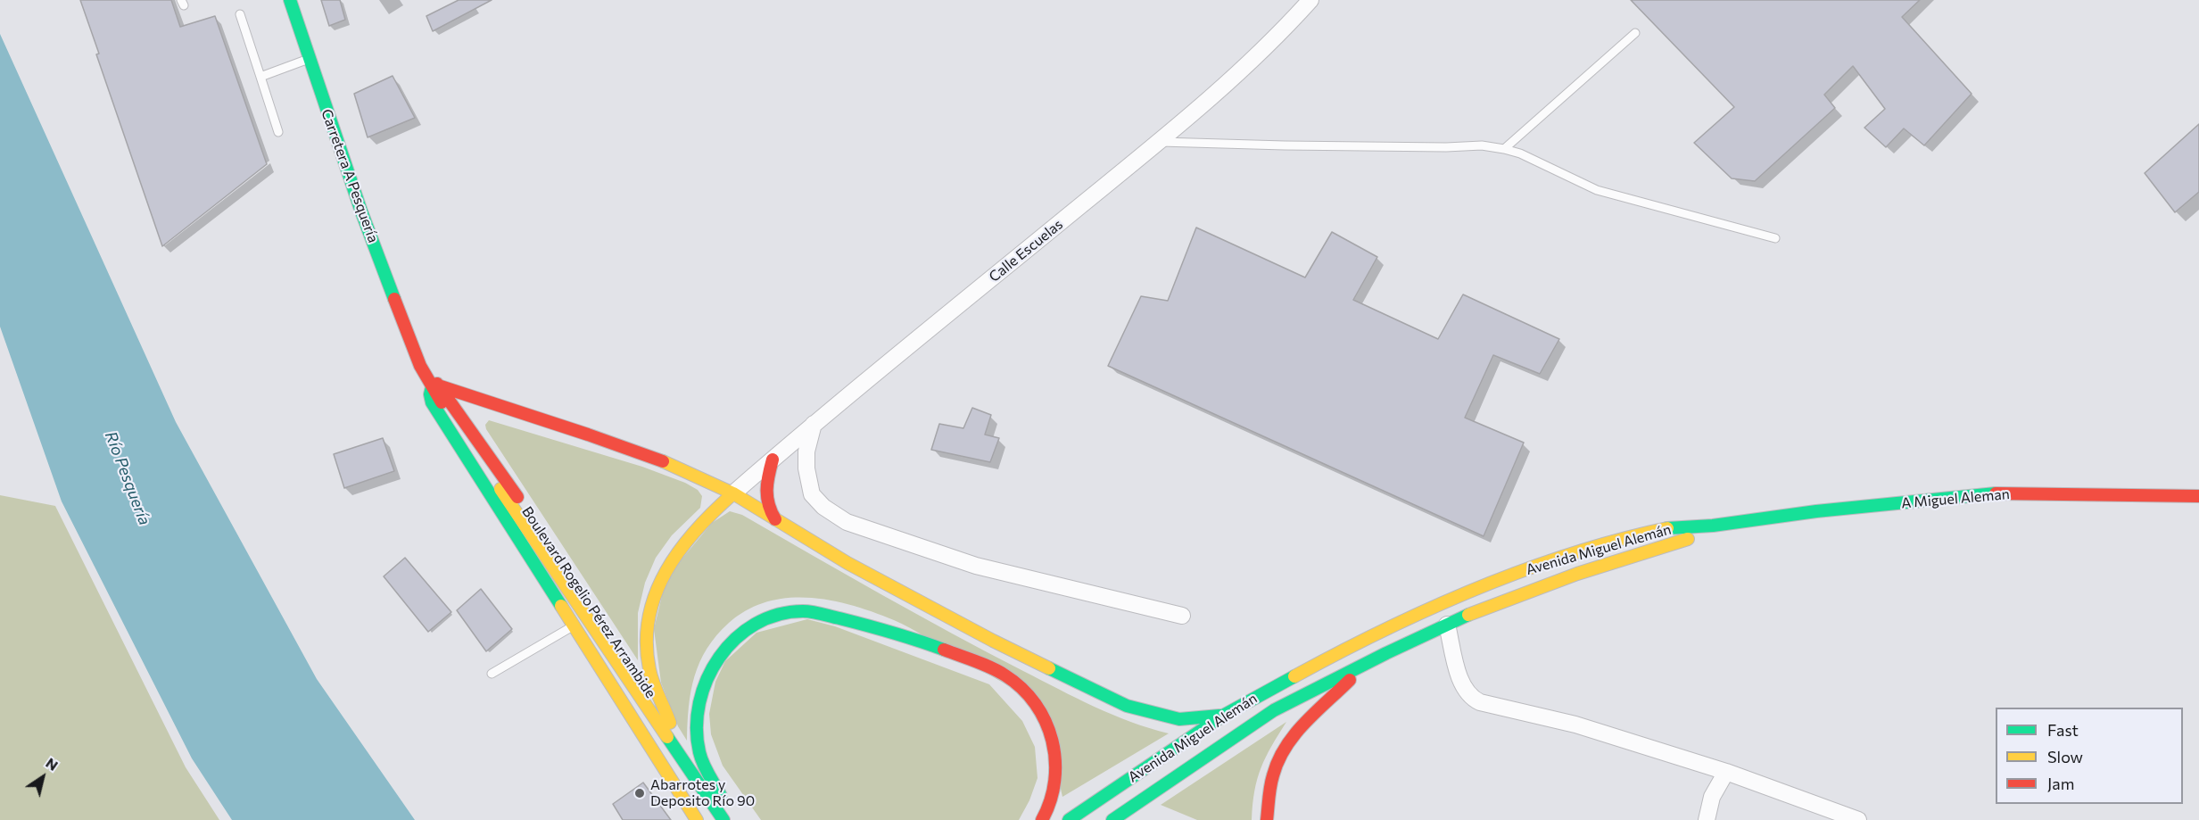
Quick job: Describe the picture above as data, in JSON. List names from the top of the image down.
{
  "streets": {
    "main road": [
      "Carretera A Pesquería",
      "A Miguel Aleman",
      "Avenida Miguel Alemán",
      "Boulevard Rogelio Pérez Arrambide"
    ],
    "street": ["Calle Escuelas"]
  },
  "crossings": [
    ["Carretera A Pesquería", "Boulevard Rogelio Pérez Arrambide"],
    ["A Miguel Aleman", "Avenida Miguel Alemán"]
  ],
  "water": ["Río Pesquería"],
  "places": ["Abarrotes y Deposito Río 90"],
  "legend": ["Fast", "Slow", "Jam"],
  "north": "top right"
}
